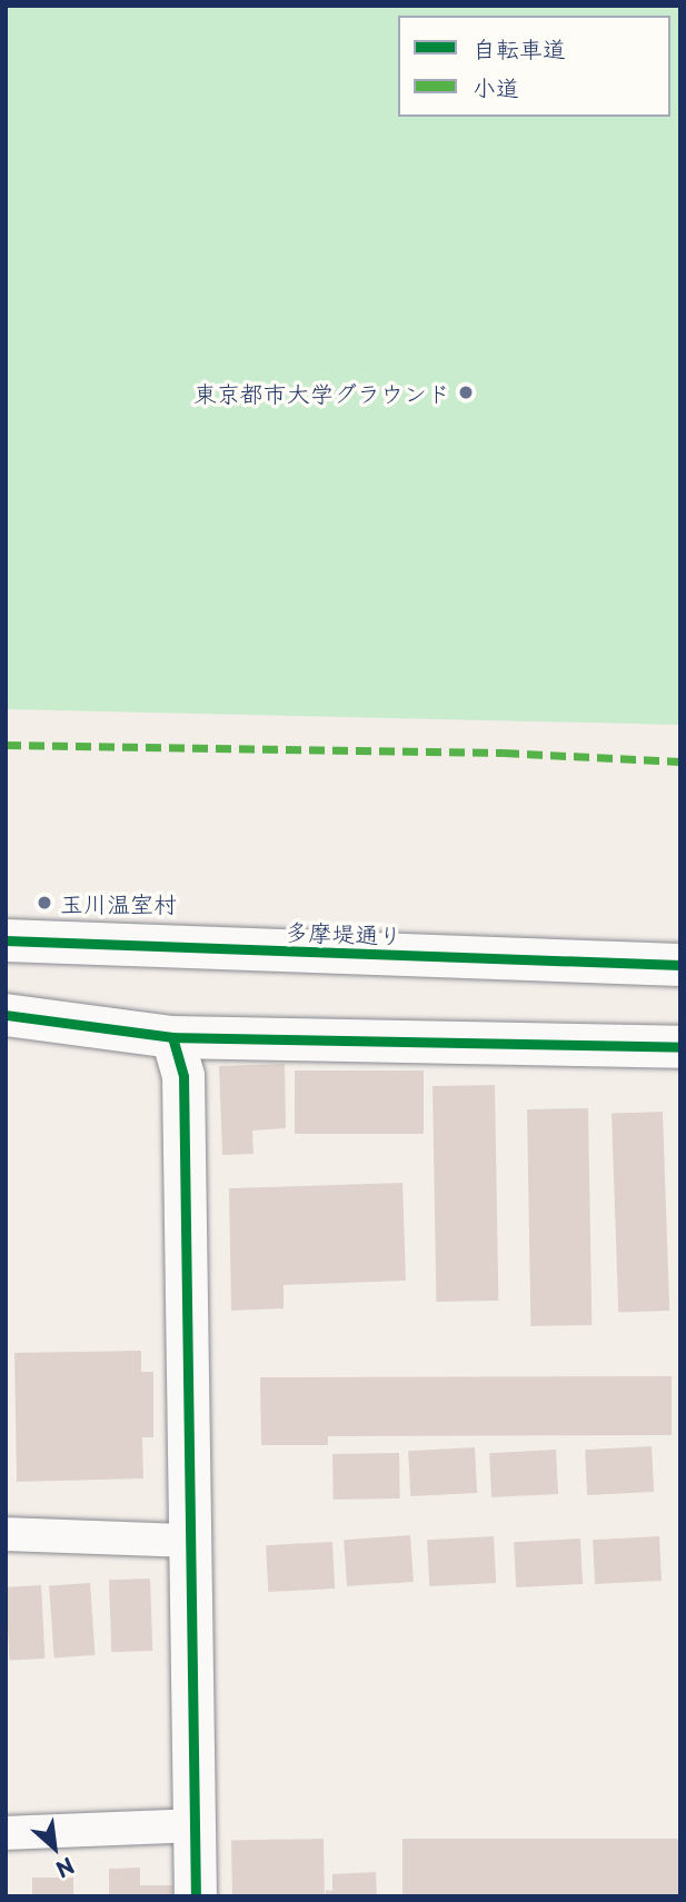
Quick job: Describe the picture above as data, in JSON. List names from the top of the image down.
{
  "streets": {
    "street": ["多摩堤通り"]
  },
  "places": ["東京都市大学グラウンド", "玉川温室村"],
  "legend": ["自転車道", "小道"],
  "north": "bottom right"
}
